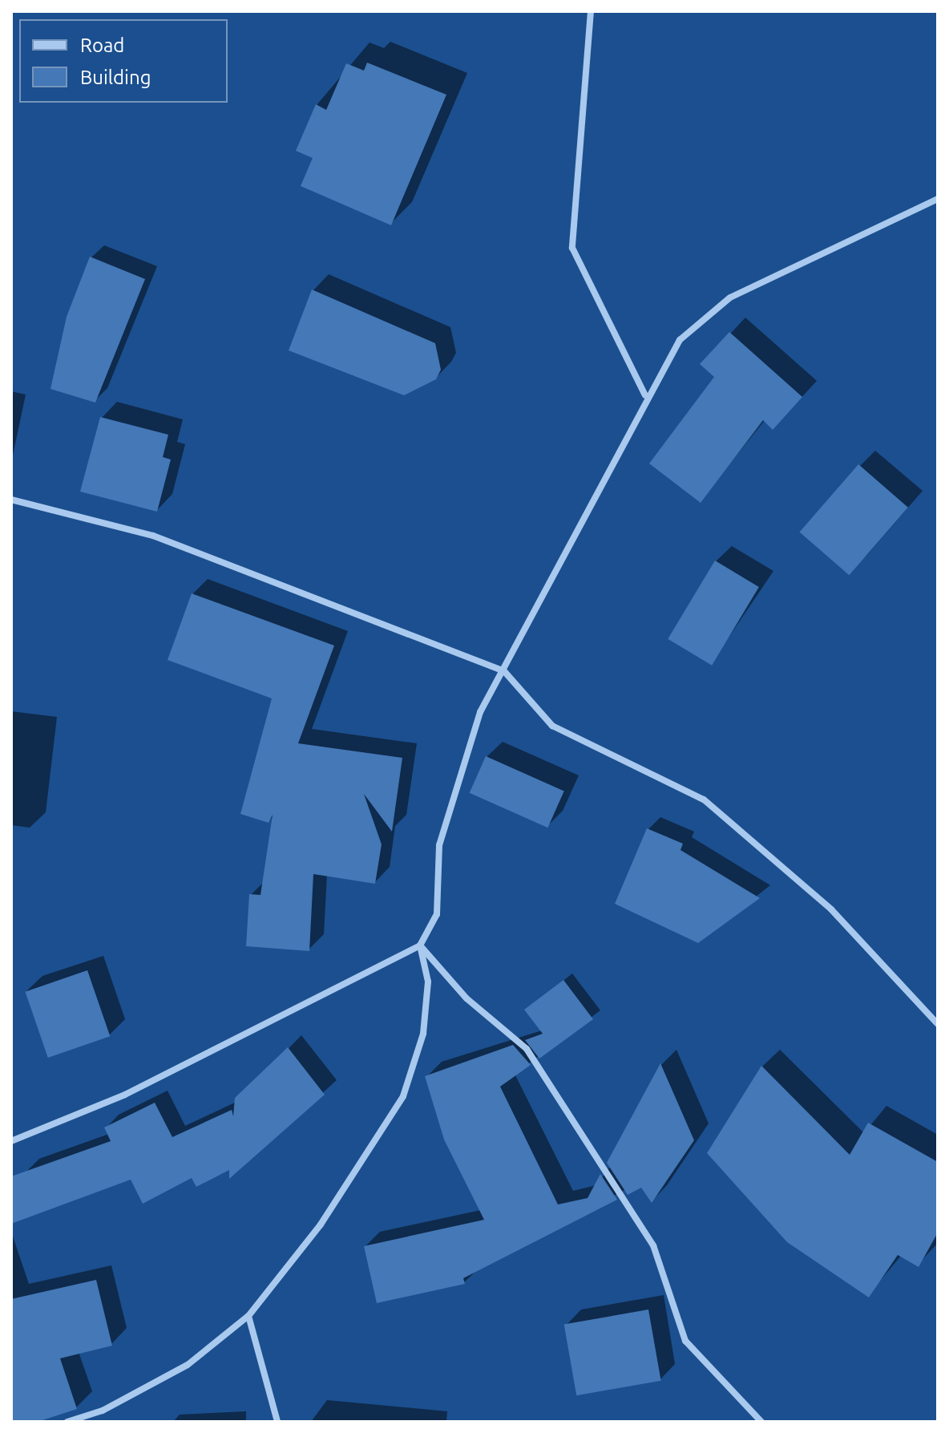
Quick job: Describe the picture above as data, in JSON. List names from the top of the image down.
{
  "legend": ["Road", "Building"]
}
